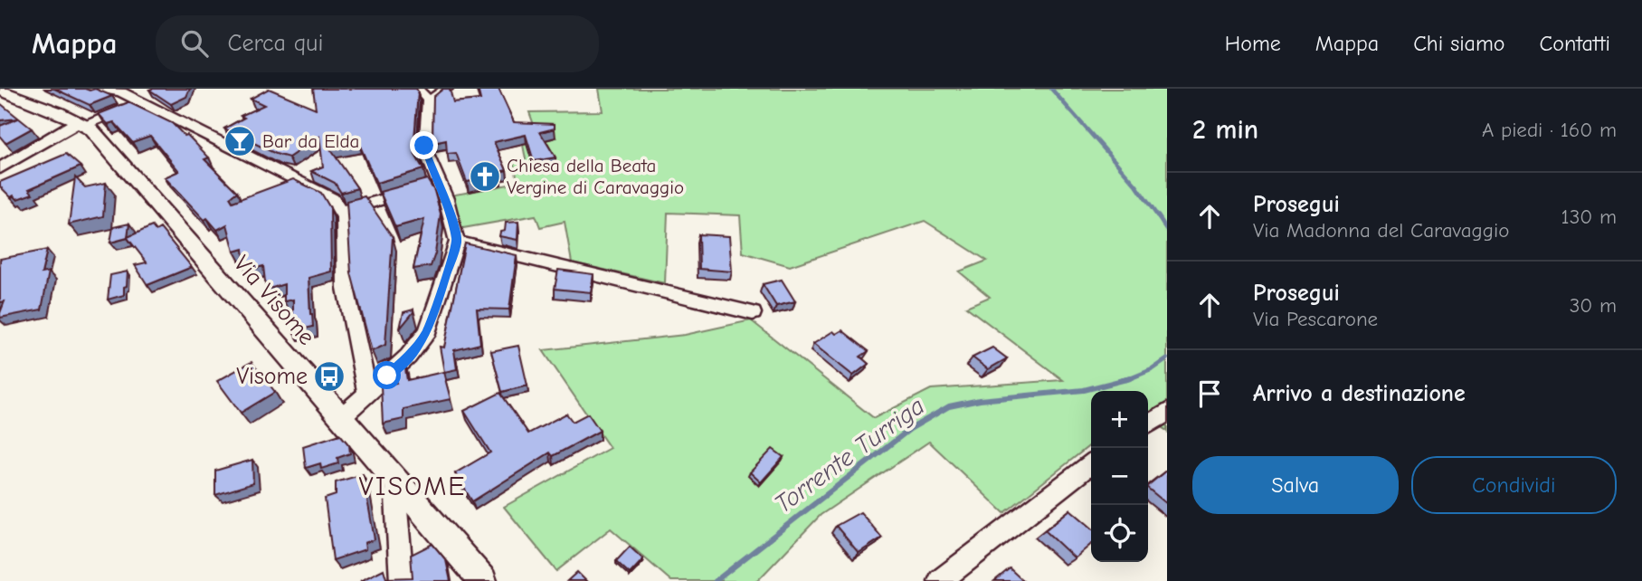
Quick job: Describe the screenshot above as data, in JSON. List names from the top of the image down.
{
  "streets": {
    "street": ["Via Visome"]
  },
  "districts": ["VISOME"],
  "water": ["Torrente Turriga"],
  "places": {
    "bar": ["Bar da Elda"],
    "church": ["Chiesa della Beata Vergine di Caravaggio"],
    "bus stop": ["Visome"]
  },
  "page": {
    "header": "Mappa",
    "search": "Cerca qui",
    "nav": [
      "Home",
      "Mappa",
      "Chi siamo",
      "Contatti"
    ],
    "heading": ["2 min", "A piedi · 160 m"],
    "list": [
      ["Prosegui", "Via Madonna del Caravaggio", "130 m"],
      ["Prosegui", "Via Pescarone", "30 m"],
      "Arrivo a destinazione"
    ],
    "map_buttons": ["+", "−"],
    "buttons": ["Salva", "Condividi"]
  }
}
